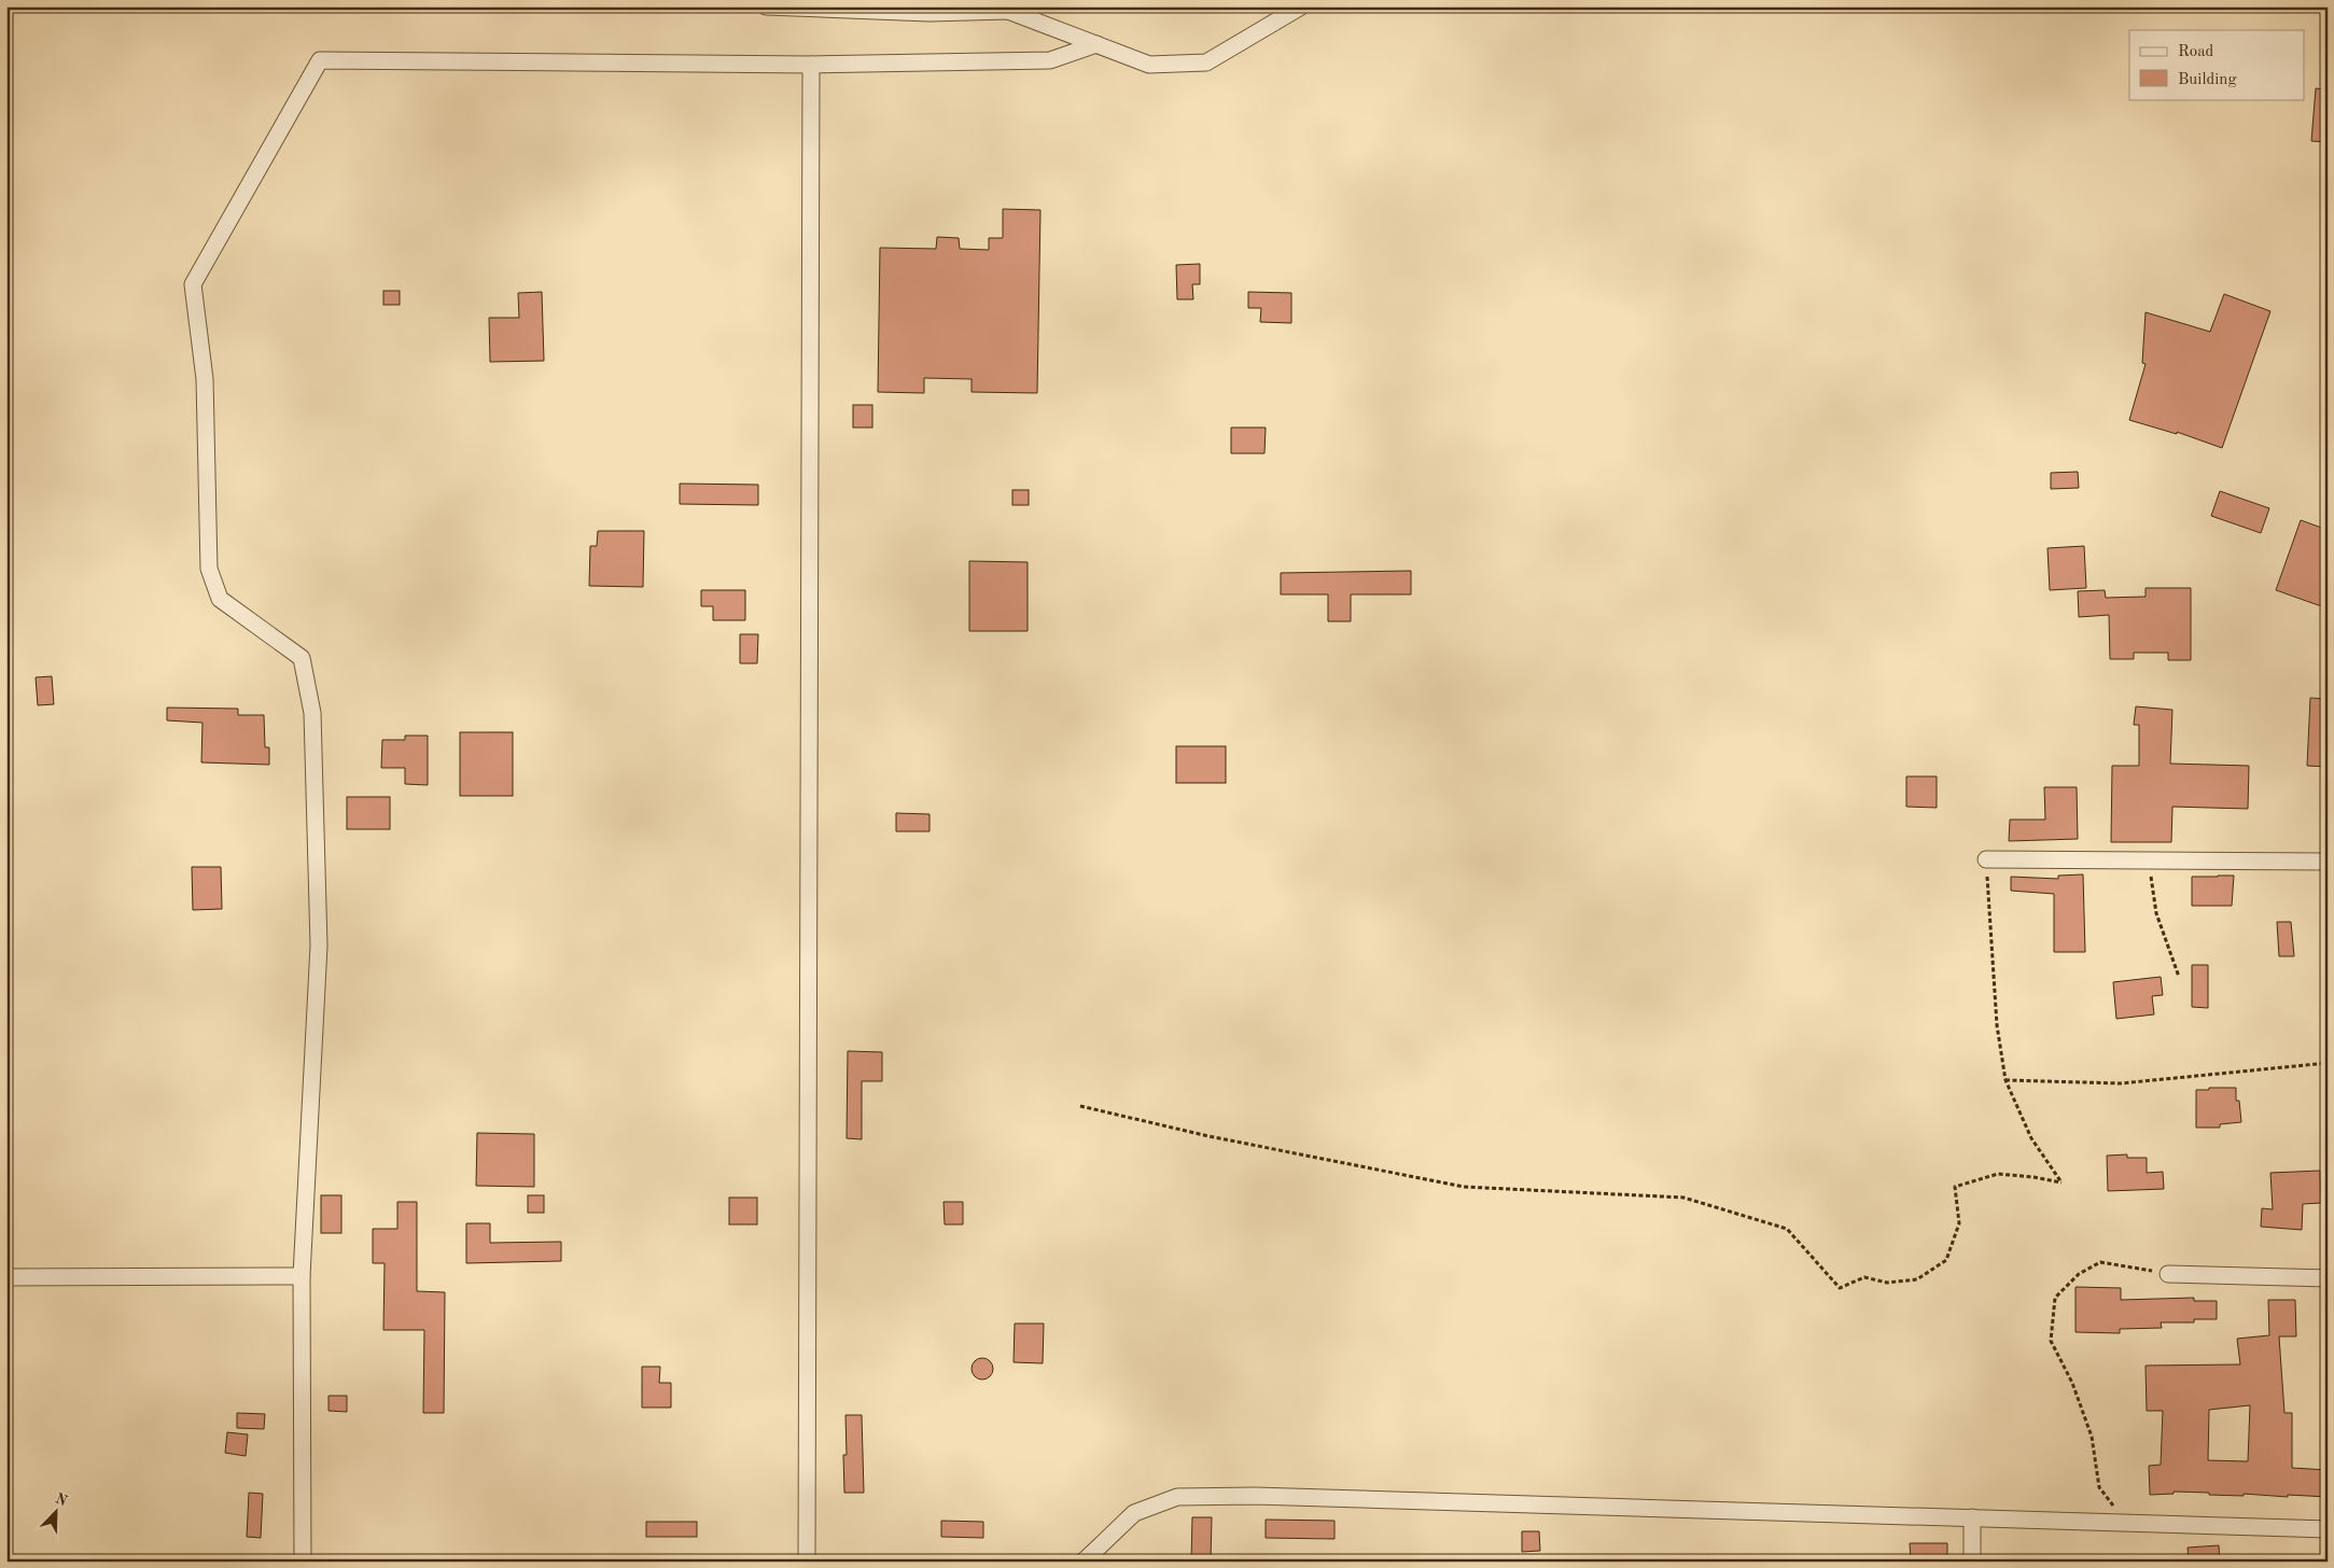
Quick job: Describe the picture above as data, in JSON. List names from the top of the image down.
{
  "legend": ["Road", "Building"],
  "north": "top right"
}
